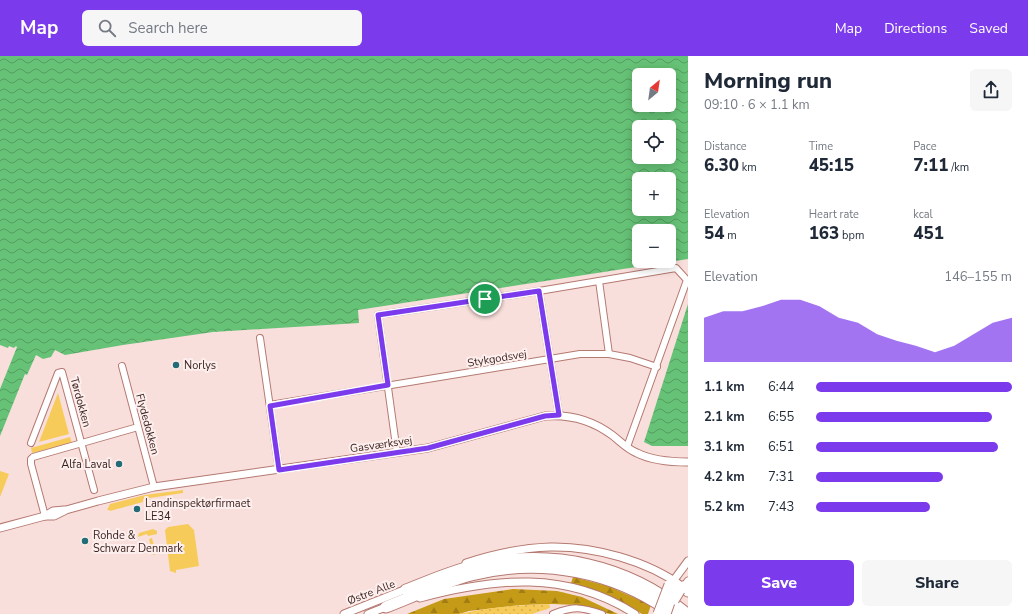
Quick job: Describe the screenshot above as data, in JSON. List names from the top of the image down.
{
  "streets": {
    "street": [
      "Stykgodsvej",
      "Tørdokken",
      "Flydedokken",
      "Gasværksvej",
      "Østre Alle"
    ]
  },
  "crossings": [
    ["Flydedokken", "Gasværksvej"]
  ],
  "places": [
    "Norlys",
    "Alfa Laval",
    "Landinspektørfirmaet LE34",
    "Rohde & Schwarz Denmark"
  ],
  "north": "top right",
  "page": {
    "header": "Map",
    "search": "Search here",
    "nav": ["Map", "Directions", "Saved"],
    "heading": ["Morning run", "09:10 · 6 × 1.1 km"],
    "map_buttons": ["+", "−"],
    "stats": [
      ["Distance", "6.30 km"],
      ["Time", "45:15"],
      ["Pace", "7:11 /km"],
      ["Elevation", "54 m"],
      ["Heart rate", "163 bpm"],
      ["kcal", "451"]
    ],
    "chart": ["Elevation", "146–155 m"],
    "list": [
      {
        "name": "1.1 km",
        "note": "6:44"
      },
      {
        "name": "2.1 km",
        "note": "6:55"
      },
      {
        "name": "3.1 km",
        "note": "6:51"
      },
      {
        "name": "4.2 km",
        "note": "7:31"
      },
      {
        "name": "5.2 km",
        "note": "7:43"
      }
    ],
    "buttons": ["Save", "Share"]
  }
}
